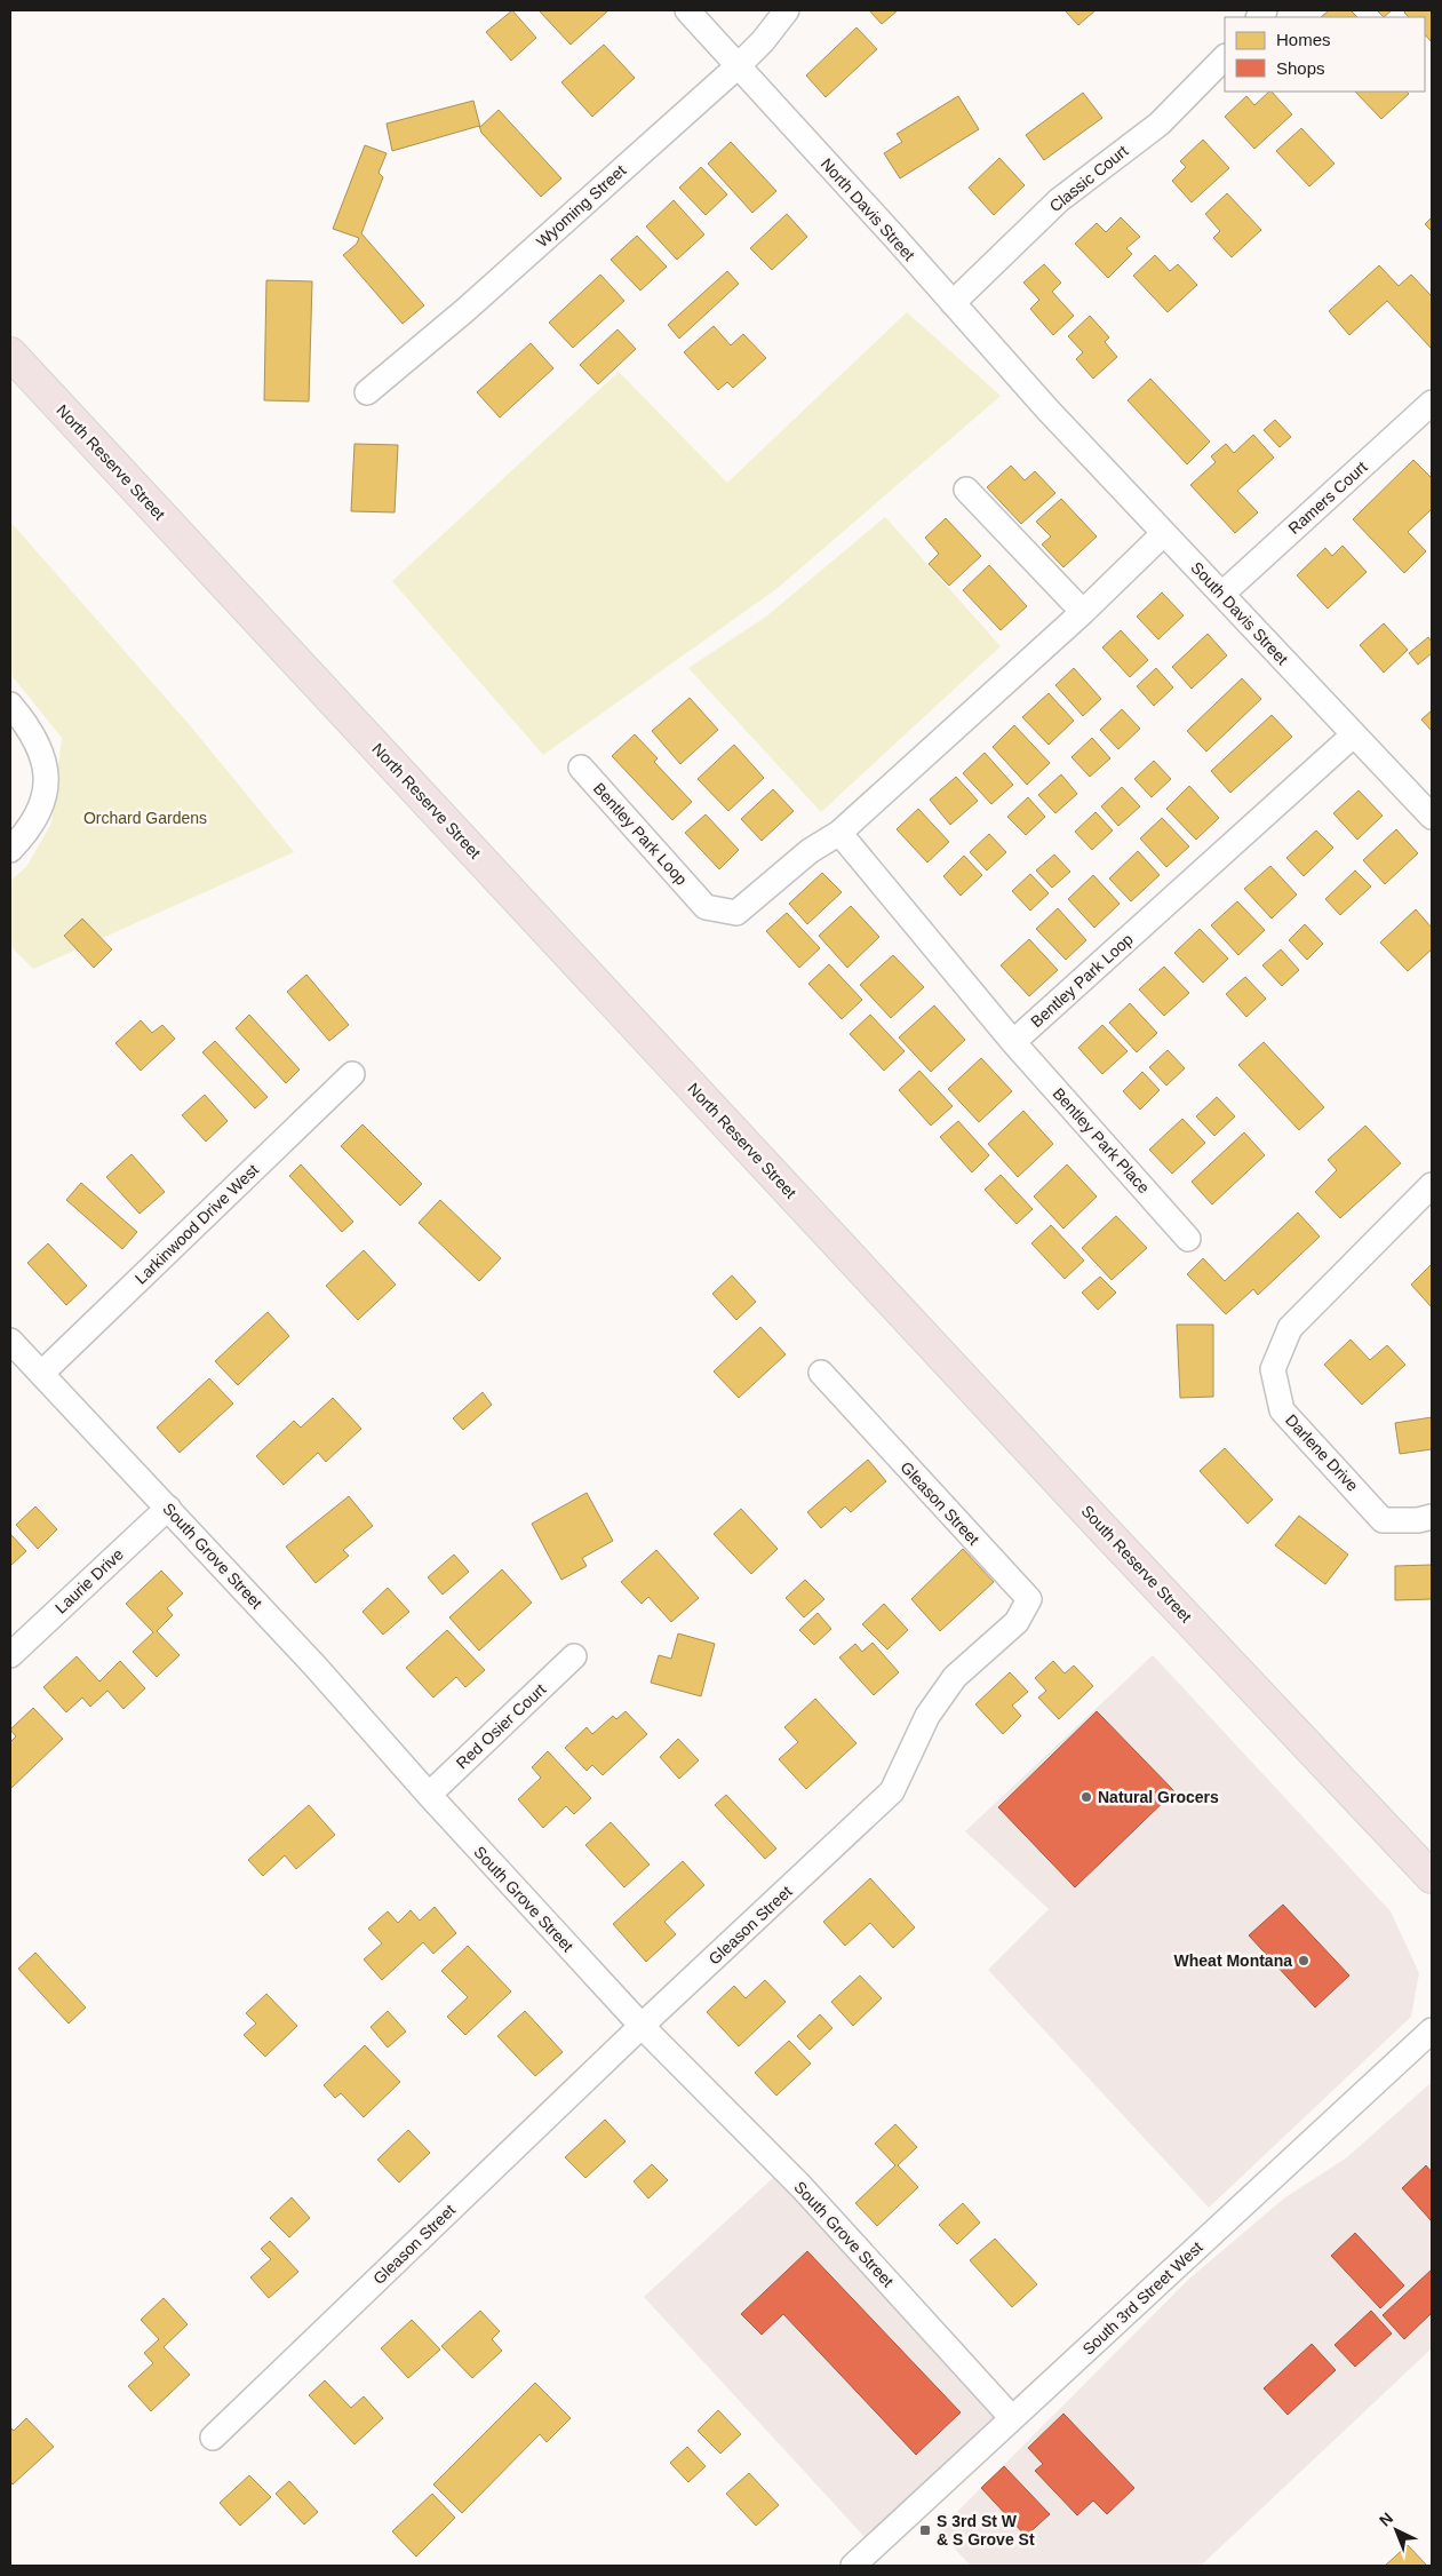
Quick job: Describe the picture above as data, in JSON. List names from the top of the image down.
{
  "streets": {
    "highway": ["North Reserve Street", "South Reserve Street"],
    "street": [
      "Classic Court",
      "Wyoming Street",
      "North Davis Street",
      "Ramers Court",
      "South Davis Street",
      "Bentley Park Loop",
      "Bentley Park Place",
      "Larkinwood Drive West",
      "Darlene Drive",
      "Gleason Street",
      "South Grove Street",
      "Laurie Drive",
      "Red Osier Court",
      "South 3rd Street West"
    ]
  },
  "crossings": [
    ["Classic Court", "North Davis Street"],
    ["Wyoming Street", "North Davis Street"],
    ["North Davis Street", "South Davis Street"],
    ["North Reserve Street", "South Reserve Street"],
    ["Ramers Court", "South Davis Street"],
    ["South Davis Street", "Bentley Park Loop"],
    ["Bentley Park Loop", "Bentley Park Place"],
    ["Larkinwood Drive West", "South Grove Street"],
    ["Gleason Street", "South Grove Street"],
    ["South Grove Street", "Laurie Drive"],
    ["South Grove Street", "Red Osier Court"],
    ["South Grove Street", "South 3rd Street West"]
  ],
  "parks": ["Orchard Gardens"],
  "places": {
    "other": ["Natural Grocers", "Wheat Montana"],
    "transit": ["S 3rd St W & S Grove St"]
  },
  "legend": ["Homes", "Shops"],
  "north": "top left"
}
